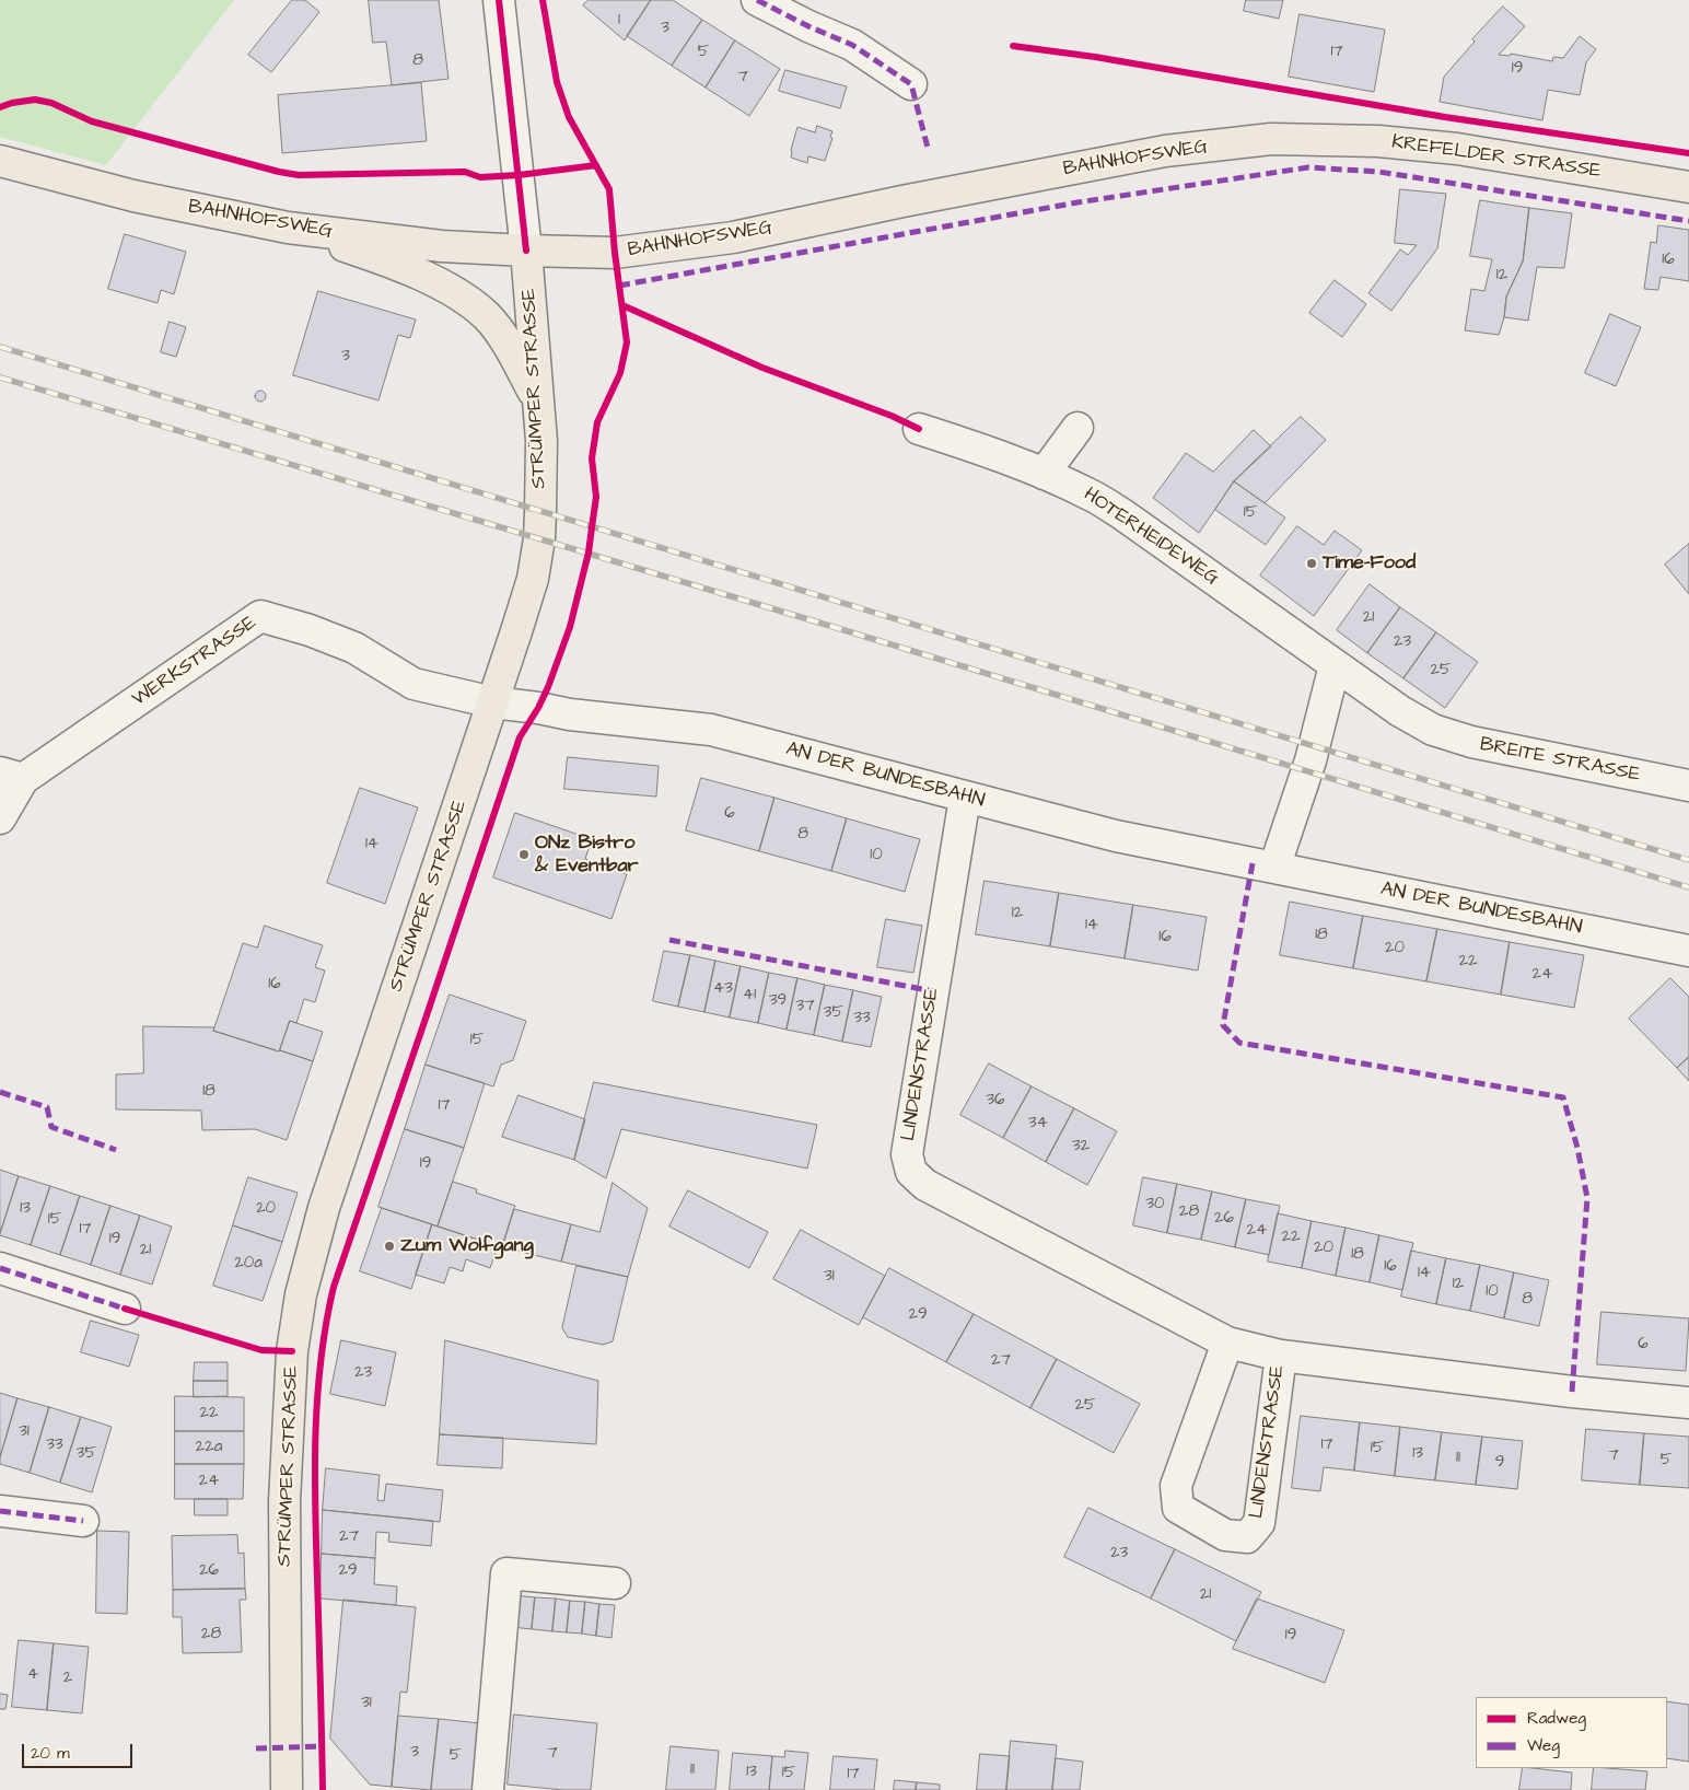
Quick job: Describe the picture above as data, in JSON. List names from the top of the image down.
{
  "streets": {
    "main road": ["KREFELDER STRASSE", "BAHNHOFSWEG", "STRÜMPER STRASSE"],
    "street": [
      "HOTERHEIDEWEG",
      "WERKSTRASSE",
      "BREITE STRASSE",
      "AN DER BUNDESBAHN",
      "LINDENSTRASSE"
    ]
  },
  "crossings": [
    ["KREFELDER STRASSE", "BAHNHOFSWEG"],
    ["BAHNHOFSWEG", "STRÜMPER STRASSE"],
    ["STRÜMPER STRASSE", "WERKSTRASSE"],
    ["STRÜMPER STRASSE", "AN DER BUNDESBAHN"],
    ["HOTERHEIDEWEG", "BREITE STRASSE"],
    ["WERKSTRASSE", "AN DER BUNDESBAHN"],
    ["AN DER BUNDESBAHN", "LINDENSTRASSE"]
  ],
  "places": ["Time-Food", "ONz Bistro & Eventbar", "Zum Wolfgang"],
  "house_numbers": [
    "1",
    "3",
    "5",
    "17",
    "8",
    "19",
    "7",
    "16",
    "12",
    "3",
    "15",
    "21",
    "23",
    "25",
    "6",
    "8",
    "14",
    "10",
    "12",
    "14",
    "18",
    "16",
    "20",
    "22",
    "24",
    "16",
    "43",
    "41",
    "39",
    "37",
    "35",
    "33",
    "15",
    "18",
    "36",
    "17",
    "34",
    "32",
    "19",
    "30",
    "13",
    "20",
    "28",
    "26",
    "15",
    "17",
    "24",
    "22",
    "19",
    "20",
    "21",
    "18",
    "20a",
    "16",
    "14",
    "31",
    "12",
    "10",
    "8",
    "29",
    "6",
    "27",
    "23",
    "25",
    "22",
    "31",
    "33",
    "17",
    "22a",
    "15",
    "35",
    "13",
    "7",
    "11",
    "5",
    "9",
    "24",
    "27",
    "23",
    "26",
    "29",
    "21",
    "28",
    "19",
    "4",
    "2",
    "31",
    "3",
    "7",
    "5",
    "11",
    "13",
    "15",
    "17"
  ],
  "legend": ["Radweg", "Weg"],
  "scale_bar": "20 m"
}
